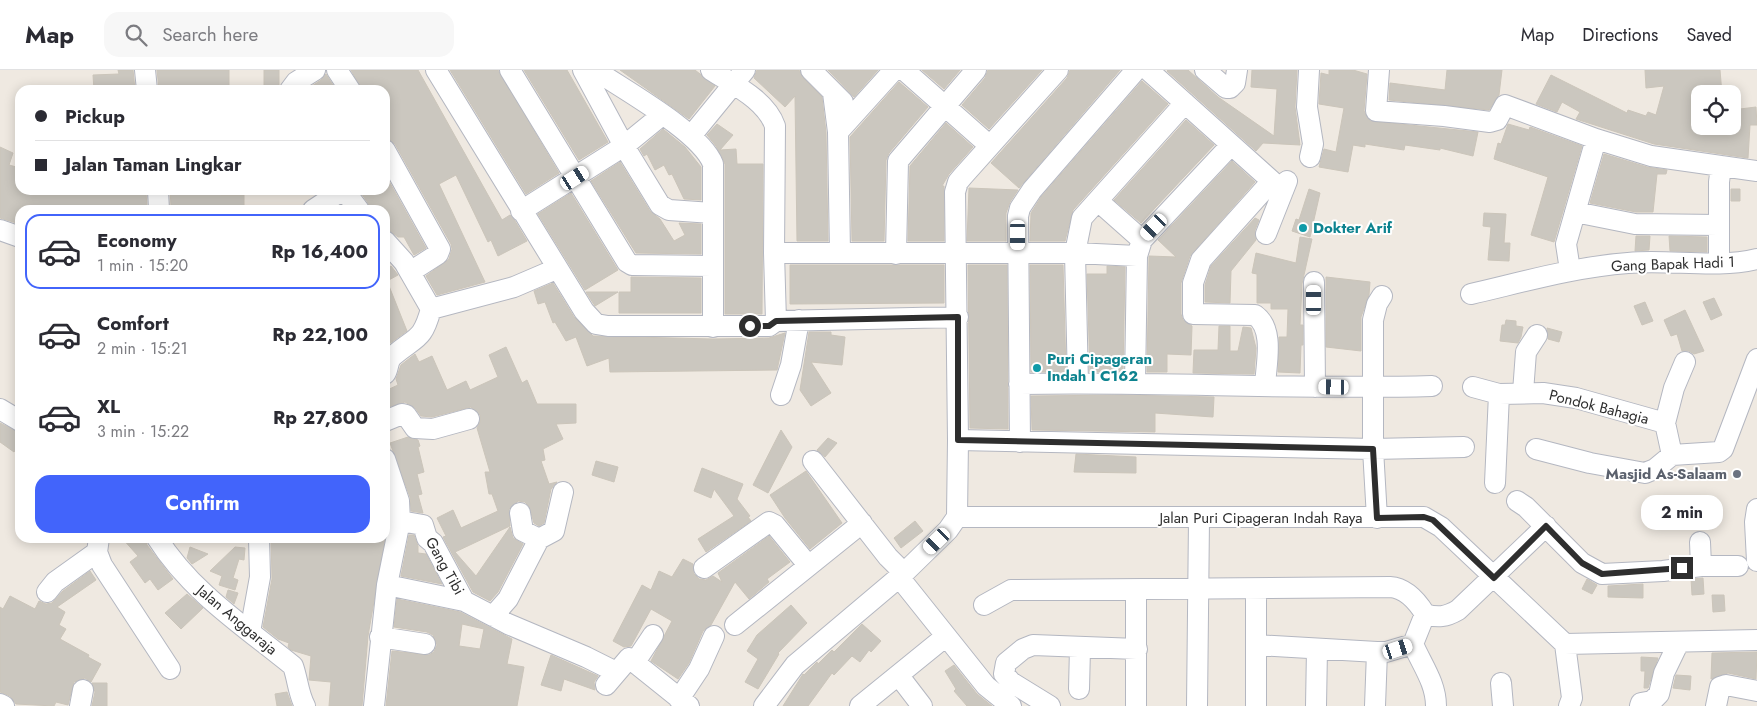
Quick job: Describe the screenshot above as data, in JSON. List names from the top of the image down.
{
  "streets": {
    "street": [
      "Gang Bapak Hadi 1",
      "Pondok Bahagia",
      "Jalan Puri Cipageran Indah Raya",
      "Gang Tibi",
      "Jalan Anggaraja"
    ]
  },
  "places": ["Dokter Arif", "Puri Cipageran Indah I C162", "Masjid As-Salaam"],
  "page": {
    "header": "Map",
    "search": "Search here",
    "nav": ["Map", "Directions", "Saved"],
    "banner": ["Pickup", "Jalan Taman Lingkar"],
    "list": [
      {
        "name": "Economy",
        "note": "1 min · 15:20",
        "value": "Rp 16,400"
      },
      {
        "name": "Comfort",
        "note": "2 min · 15:21",
        "value": "Rp 22,100"
      },
      {
        "name": "XL",
        "note": "3 min · 15:22",
        "value": "Rp 27,800"
      }
    ],
    "buttons": "Confirm",
    "bubble": "2 min"
  }
}
